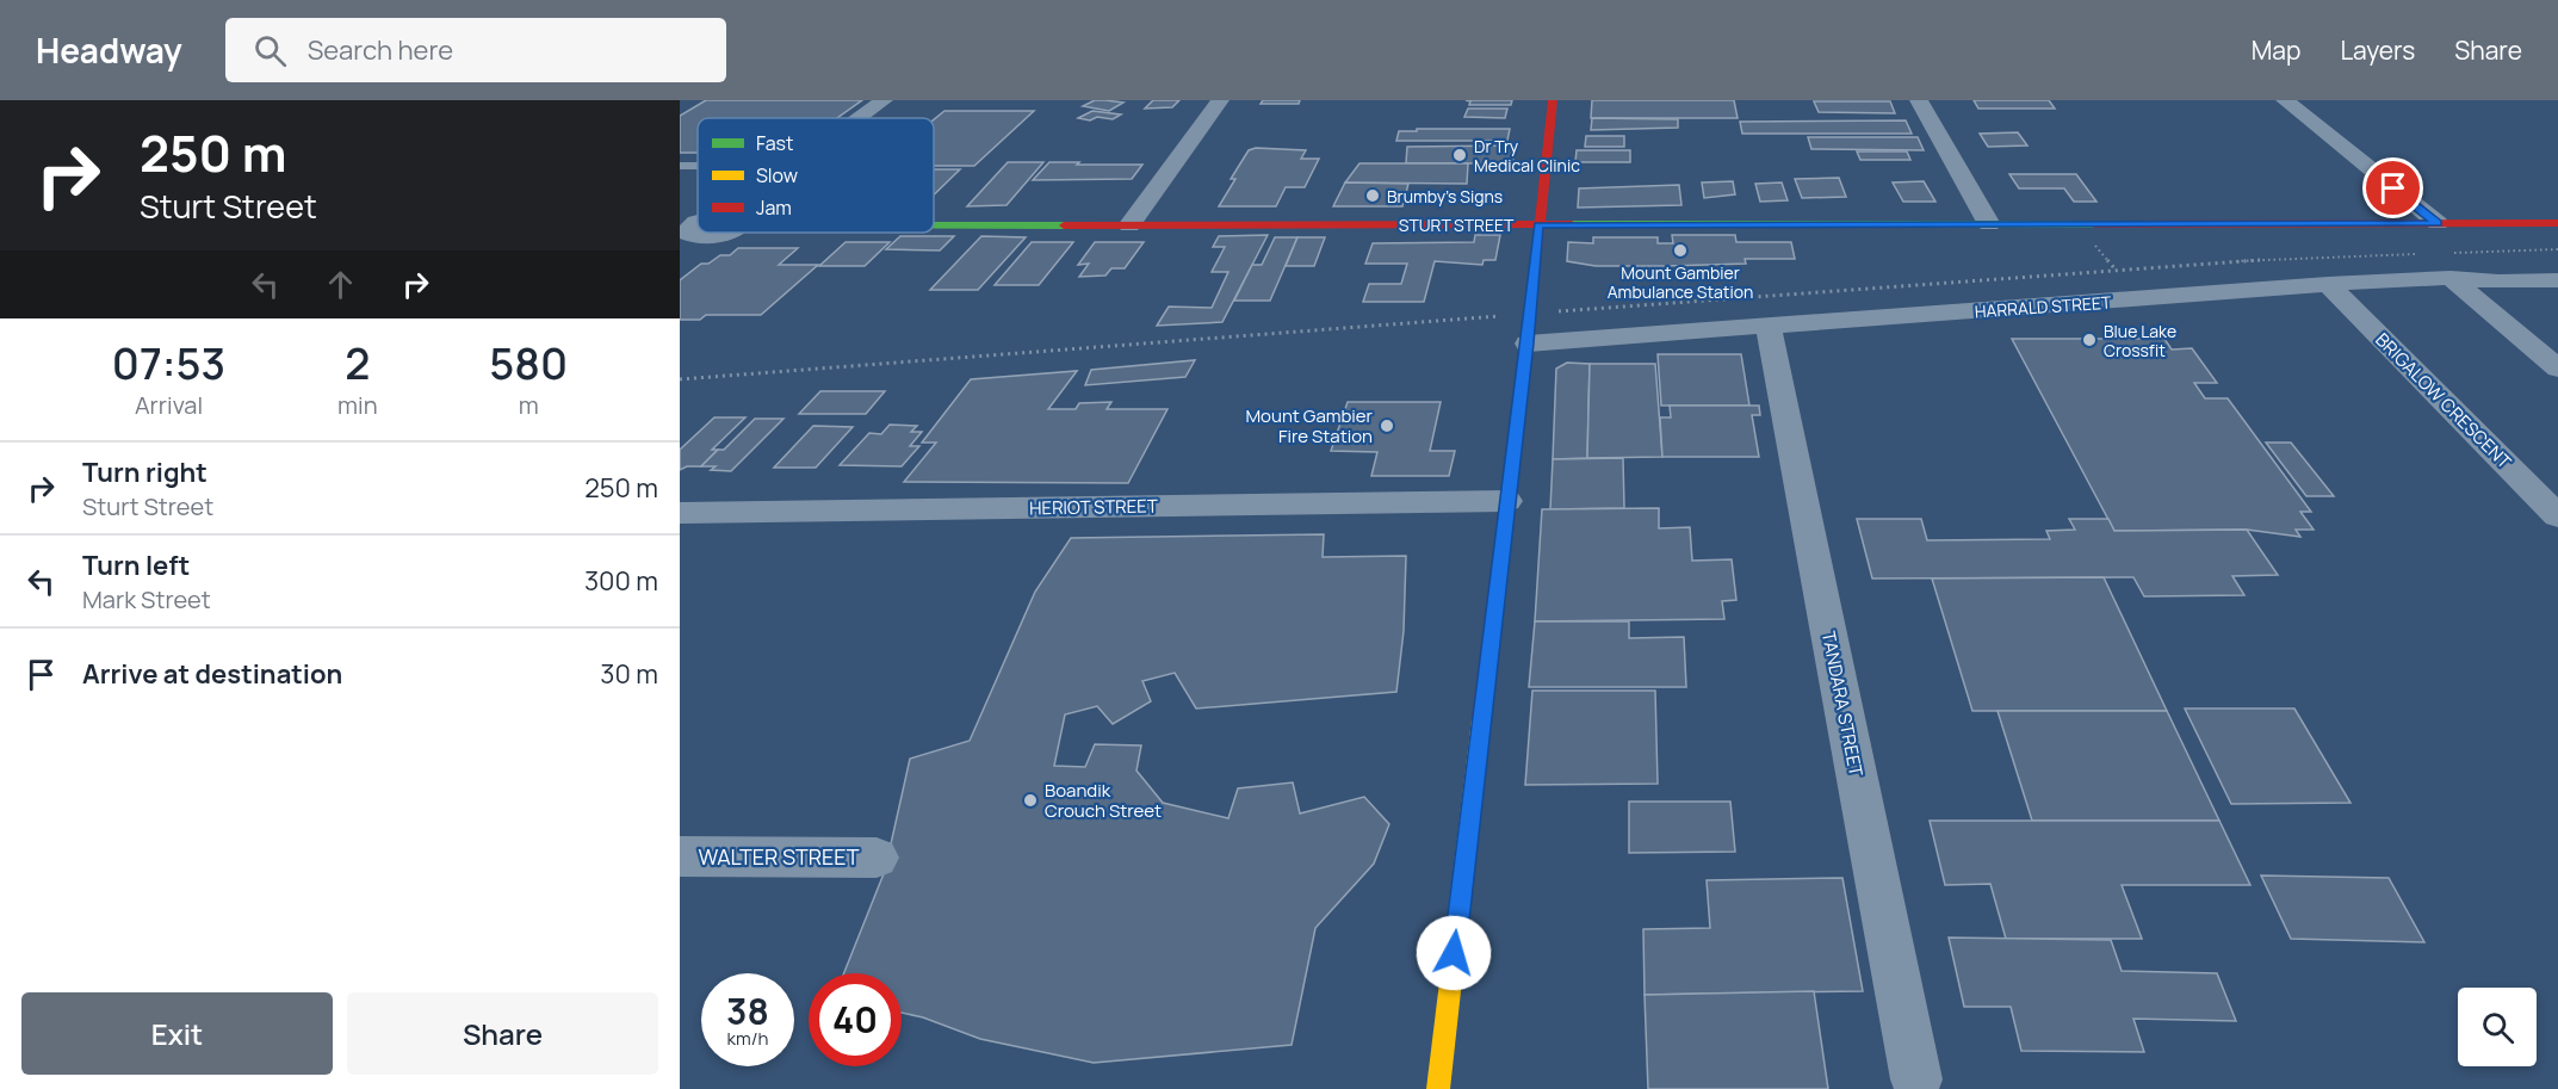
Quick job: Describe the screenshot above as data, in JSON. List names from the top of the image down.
{
  "streets": {
    "street": [
      "STURT STREET",
      "HARRALD STREET",
      "BRIGALOW CRESCENT",
      "HERIOT STREET",
      "TANDARA STREET",
      "WALTER STREET"
    ]
  },
  "crossings": [
    ["HARRALD STREET", "BRIGALOW CRESCENT"],
    ["HARRALD STREET", "TANDARA STREET"]
  ],
  "places": [
    "Dr Try Medical Clinic",
    "Brumby's Signs",
    "Mount Gambier Ambulance Station",
    "Blue Lake Crossfit",
    "Mount Gambier Fire Station",
    "Boandik Crouch Street"
  ],
  "legend": ["Fast", "Slow", "Jam"],
  "page": {
    "header": "Headway",
    "search": "Search here",
    "nav": ["Map", "Layers", "Share"],
    "turn": ["250 m", "Sturt Street"],
    "eta": [
      "07:53",
      "Arrival",
      "2",
      "min",
      "580",
      "m"
    ],
    "list": [
      {
        "name": "Turn right",
        "note": "Sturt Street",
        "value": "250 m"
      },
      {
        "name": "Turn left",
        "note": "Mark Street",
        "value": "300 m"
      },
      {
        "name": "Arrive at destination",
        "value": "30 m"
      }
    ],
    "speed": "38 km/h",
    "limit": "40",
    "buttons": ["Exit", "Share"]
  }
}
